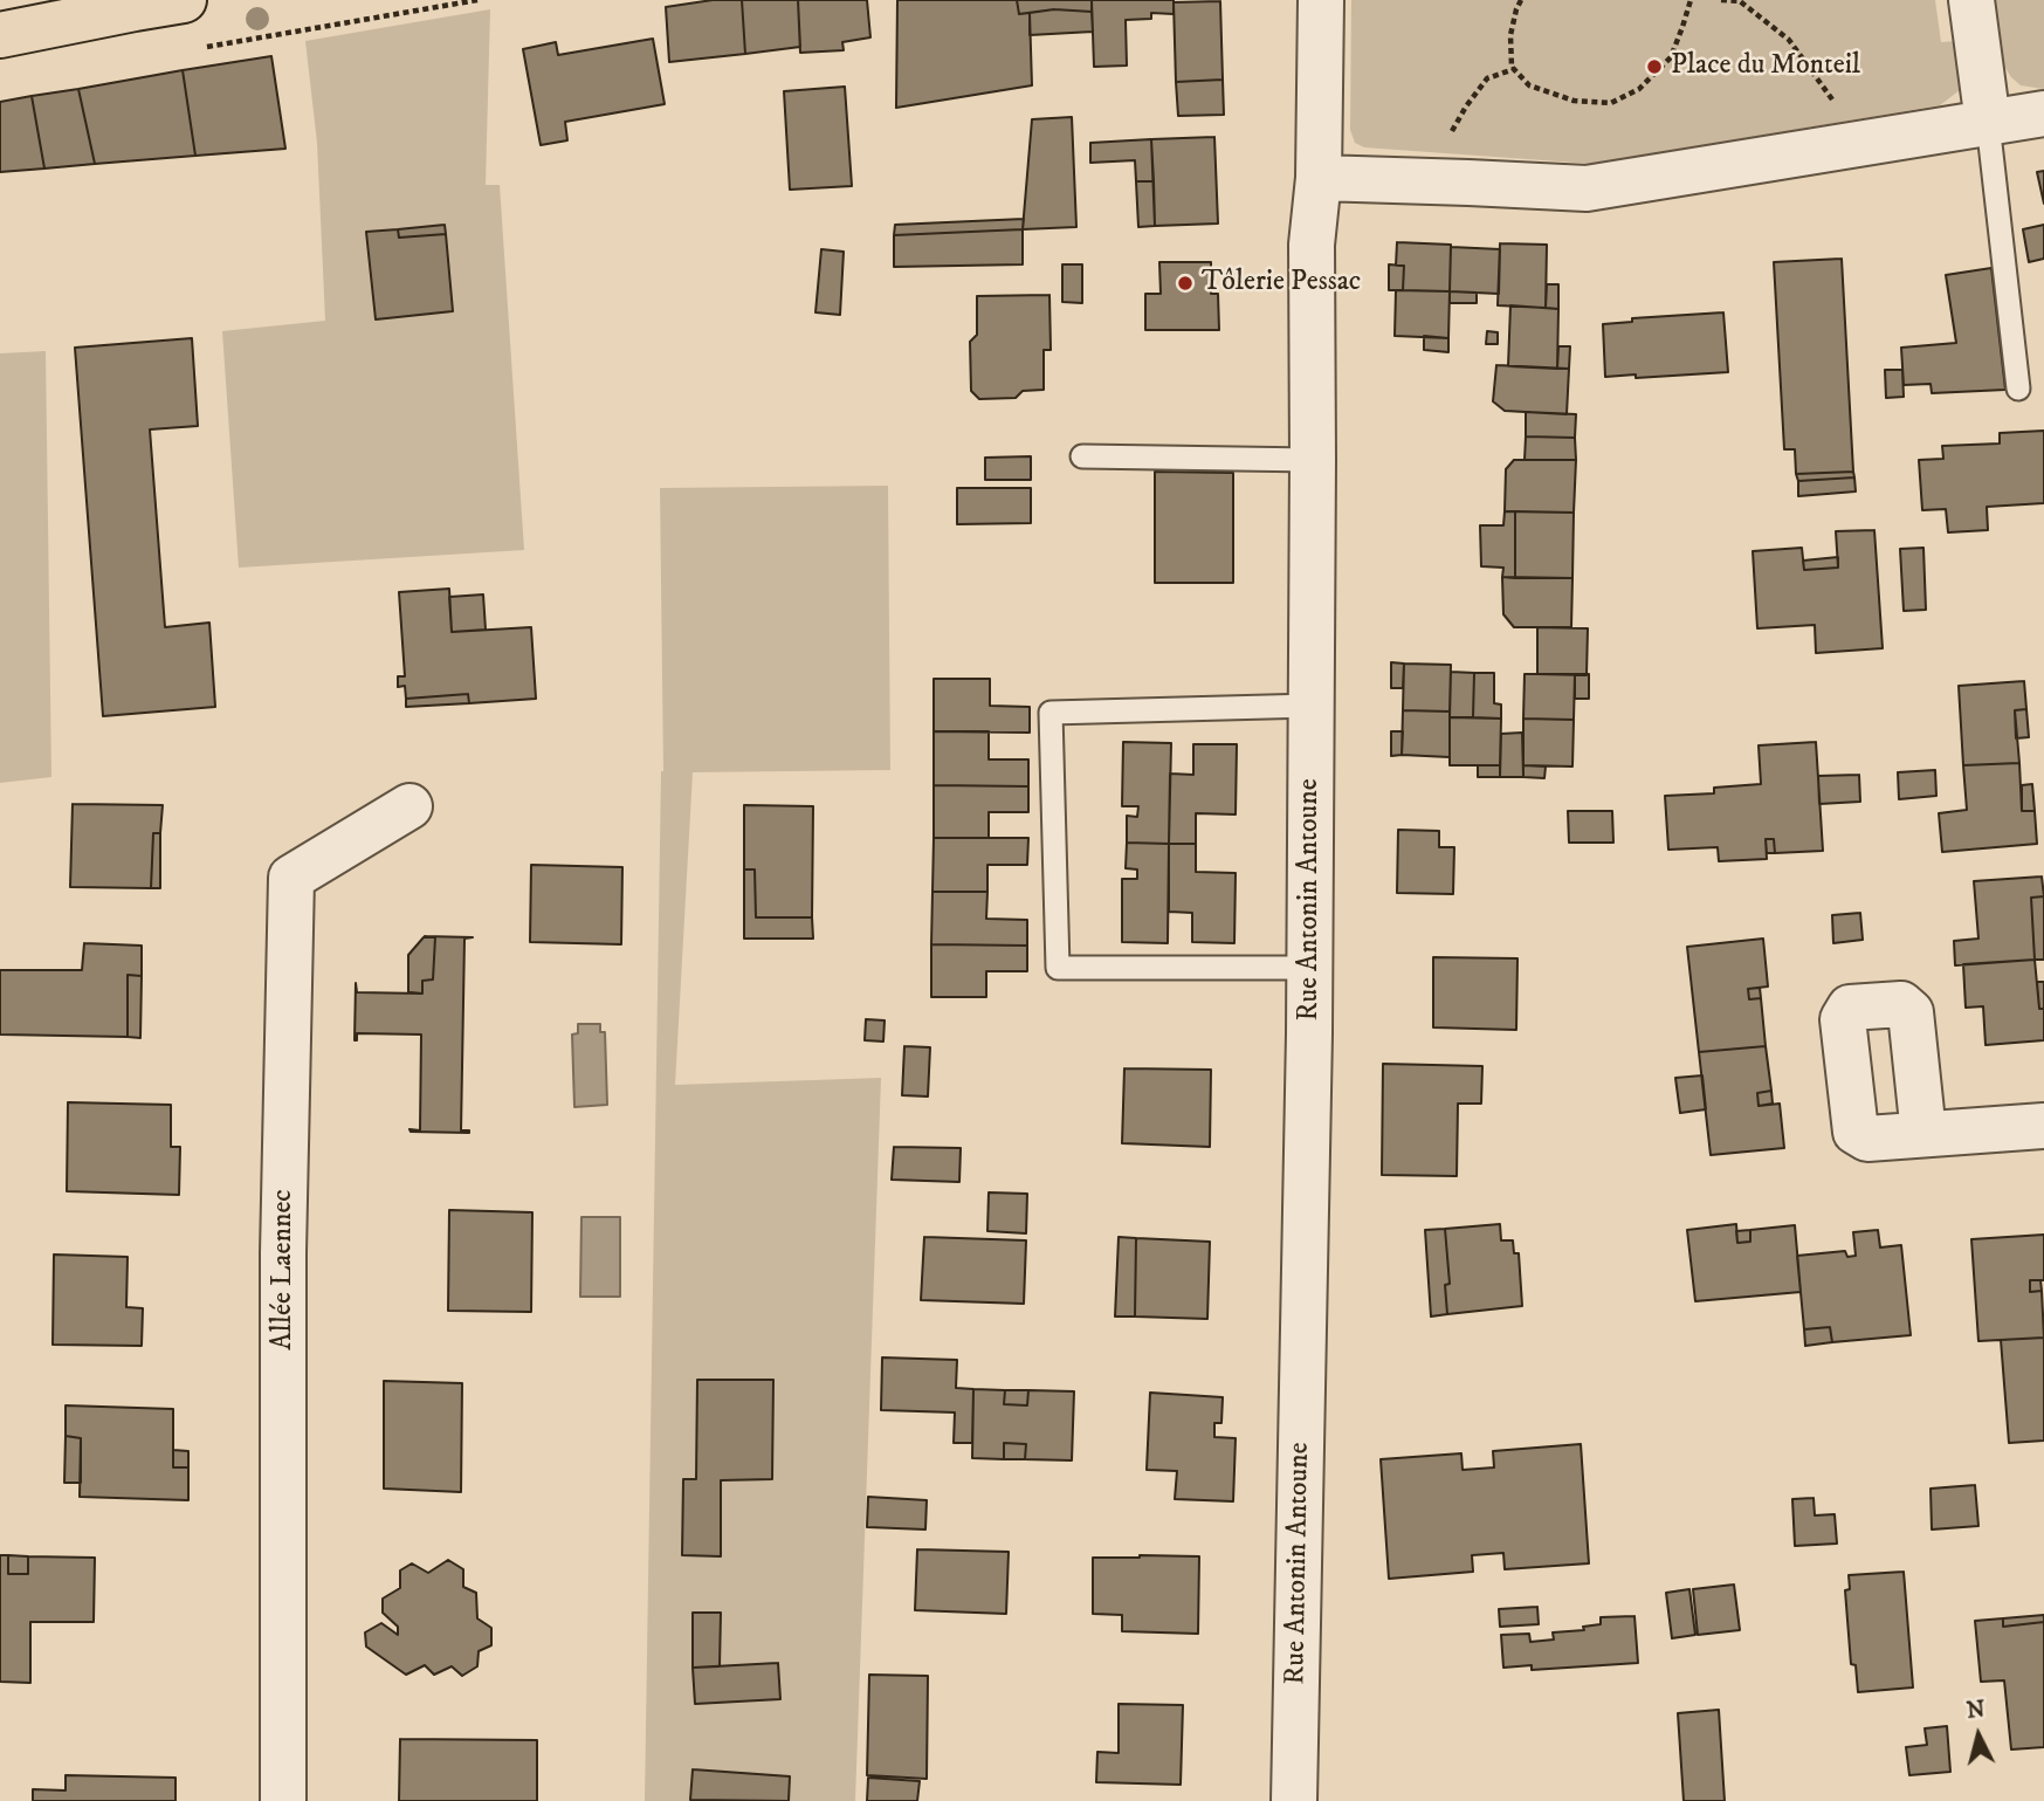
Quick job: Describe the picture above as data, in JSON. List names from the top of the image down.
{
  "streets": {
    "street": ["Rue Antonin Antoune", "Allée Laennec"]
  },
  "places": ["Place du Monteil", "Tôlerie Pessac"],
  "north": "top"
}
